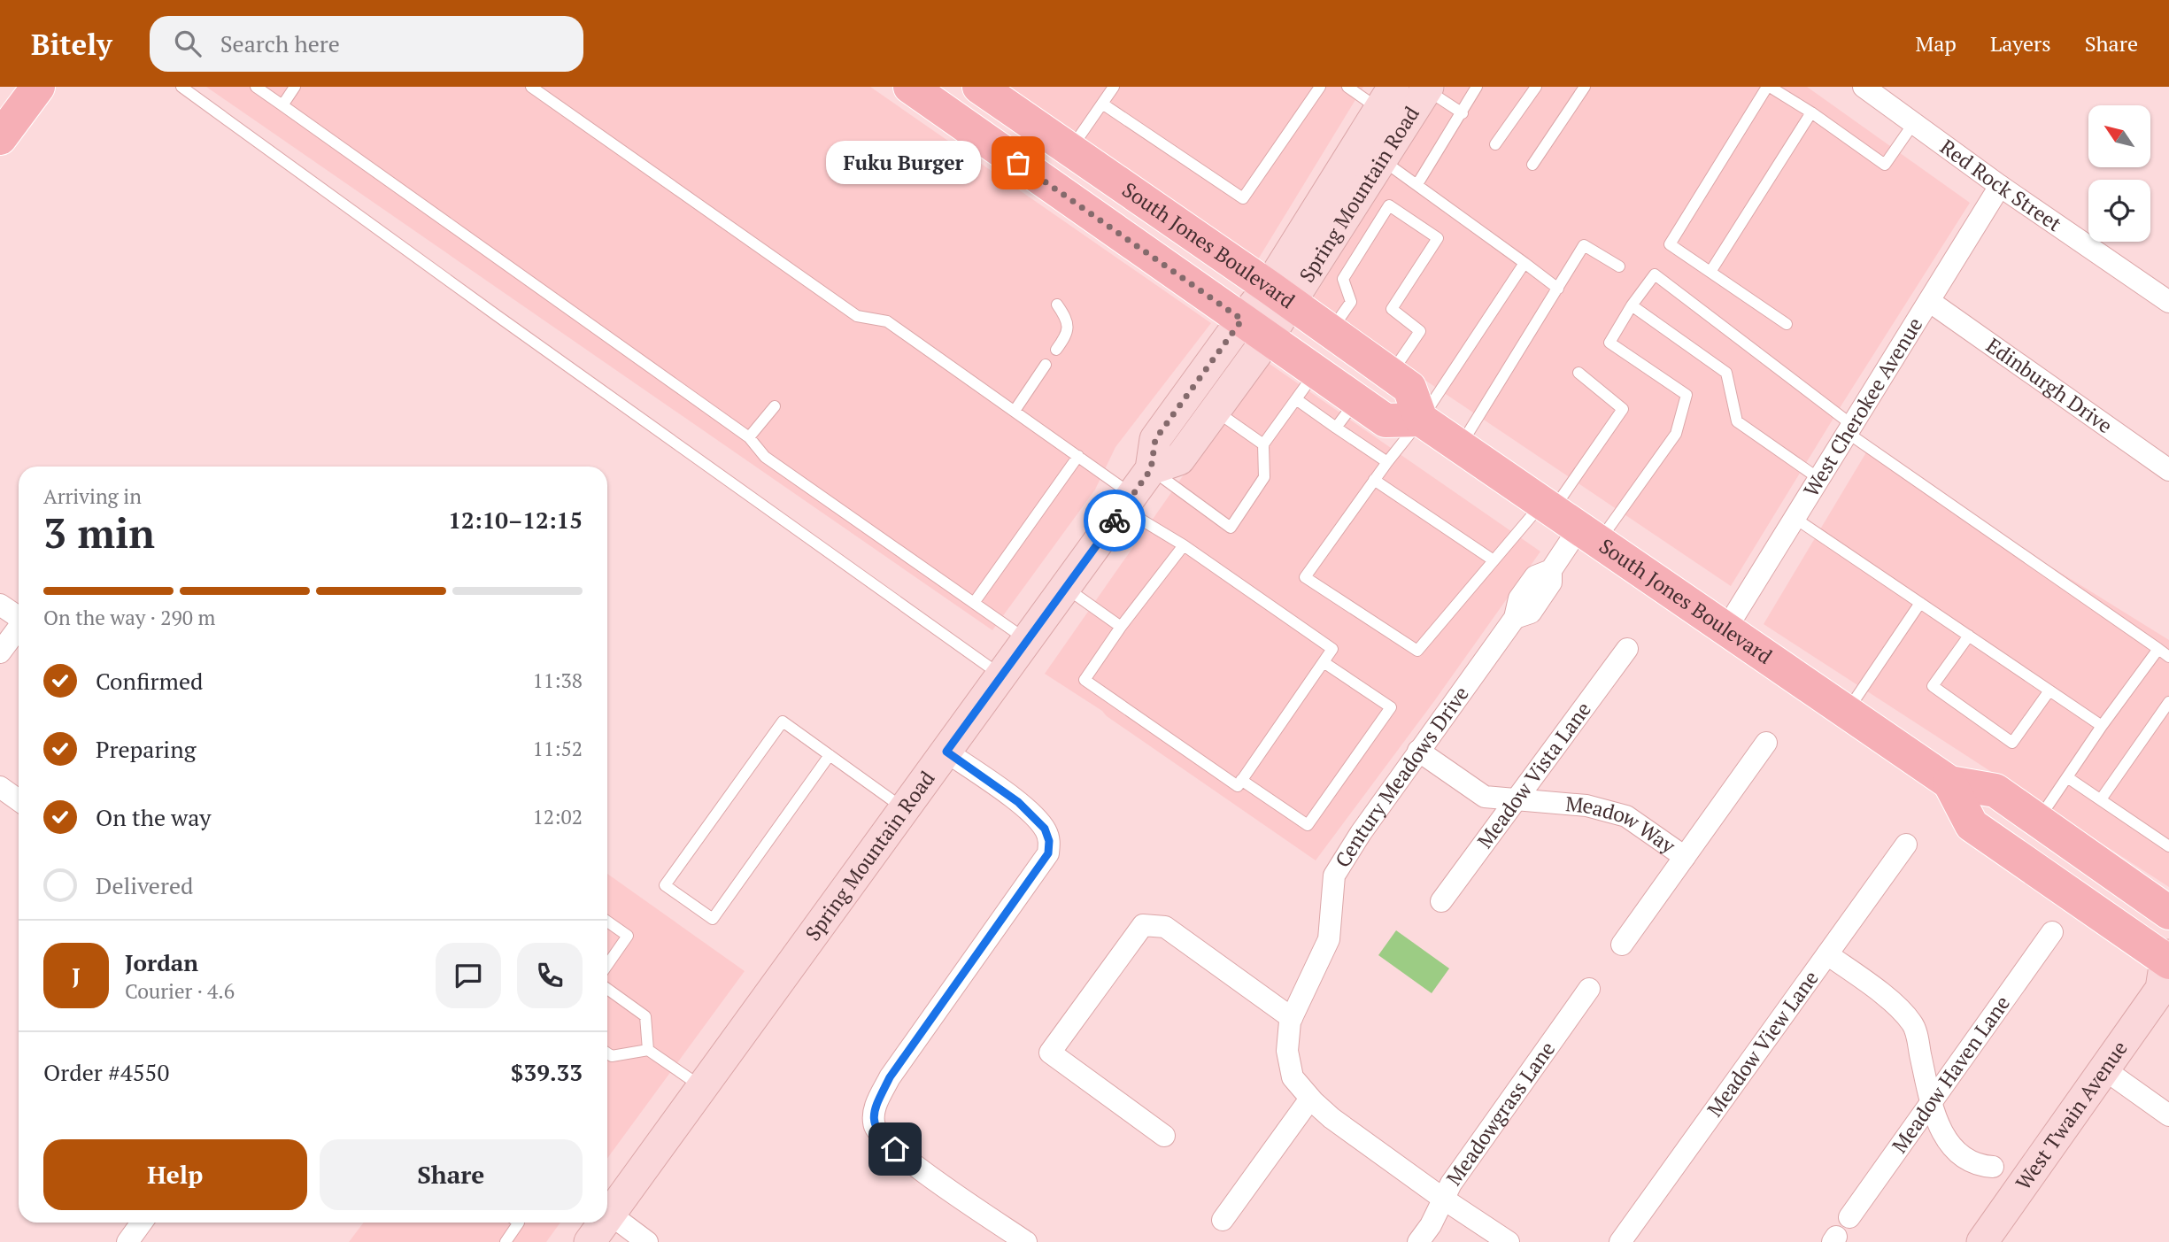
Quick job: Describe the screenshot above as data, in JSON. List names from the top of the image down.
{
  "streets": {
    "main road": ["Spring Mountain Road", "South Jones Boulevard", "West Twain Avenue"],
    "street": [
      "Red Rock Street",
      "Edinburgh Drive",
      "West Cherokee Avenue",
      "Meadow Vista Lane",
      "Century Meadows Drive",
      "Meadow Way",
      "Meadow View Lane",
      "Meadow Haven Lane",
      "Meadowgrass Lane"
    ]
  },
  "crossings": [
    ["Red Rock Street", "West Cherokee Avenue"],
    ["Spring Mountain Road", "South Jones Boulevard"],
    ["South Jones Boulevard", "West Cherokee Avenue"],
    ["South Jones Boulevard", "Century Meadows Drive"],
    ["South Jones Boulevard", "West Twain Avenue"],
    ["Edinburgh Drive", "West Cherokee Avenue"],
    ["Meadow Vista Lane", "Meadow Way"],
    ["Century Meadows Drive", "Meadow Way"],
    ["Century Meadows Drive", "Meadowgrass Lane"]
  ],
  "places": ["Fuku Burger"],
  "north": "top left",
  "page": {
    "header": "Bitely",
    "search": "Search here",
    "nav": ["Map", "Layers", "Share"],
    "bubble": "Fuku Burger",
    "heading": ["3 min", "Arriving in", "12:10–12:15"],
    "panel": [
      "Jordan",
      "Courier · 4.6",
      "Order #4550",
      "$39.33"
    ],
    "bar": "On the way · 290 m",
    "list": [
      ["Confirmed", "11:38"],
      ["Preparing", "11:52"],
      ["On the way", "12:02"],
      "Delivered"
    ],
    "round": "J",
    "buttons": ["Help", "Share"]
  }
}
